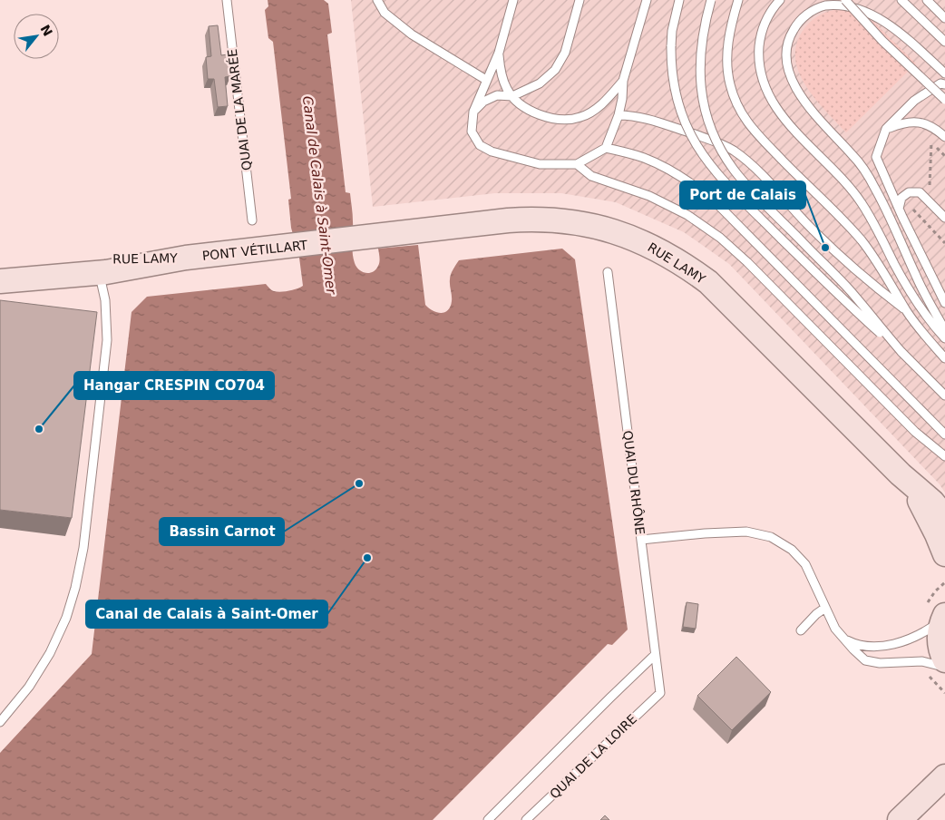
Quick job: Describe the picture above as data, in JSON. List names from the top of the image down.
{
  "streets": {
    "street": ["PONT VÉTILLART", "RUE LAMY"],
    "lane": ["QUAI DE LA MARÉE", "QUAI DU RHÔNE", "QUAI DE LA LOIRE"]
  },
  "crossings": [
    ["PONT VÉTILLART", "RUE LAMY"],
    ["QUAI DU RHÔNE", "QUAI DE LA LOIRE"]
  ],
  "water": ["Canal de Calais à Saint-Omer"],
  "places": [
    "Port de Calais",
    "Hangar CRESPIN CO704",
    "Bassin Carnot",
    "Canal de Calais à Saint-Omer"
  ],
  "north": "top right"
}
